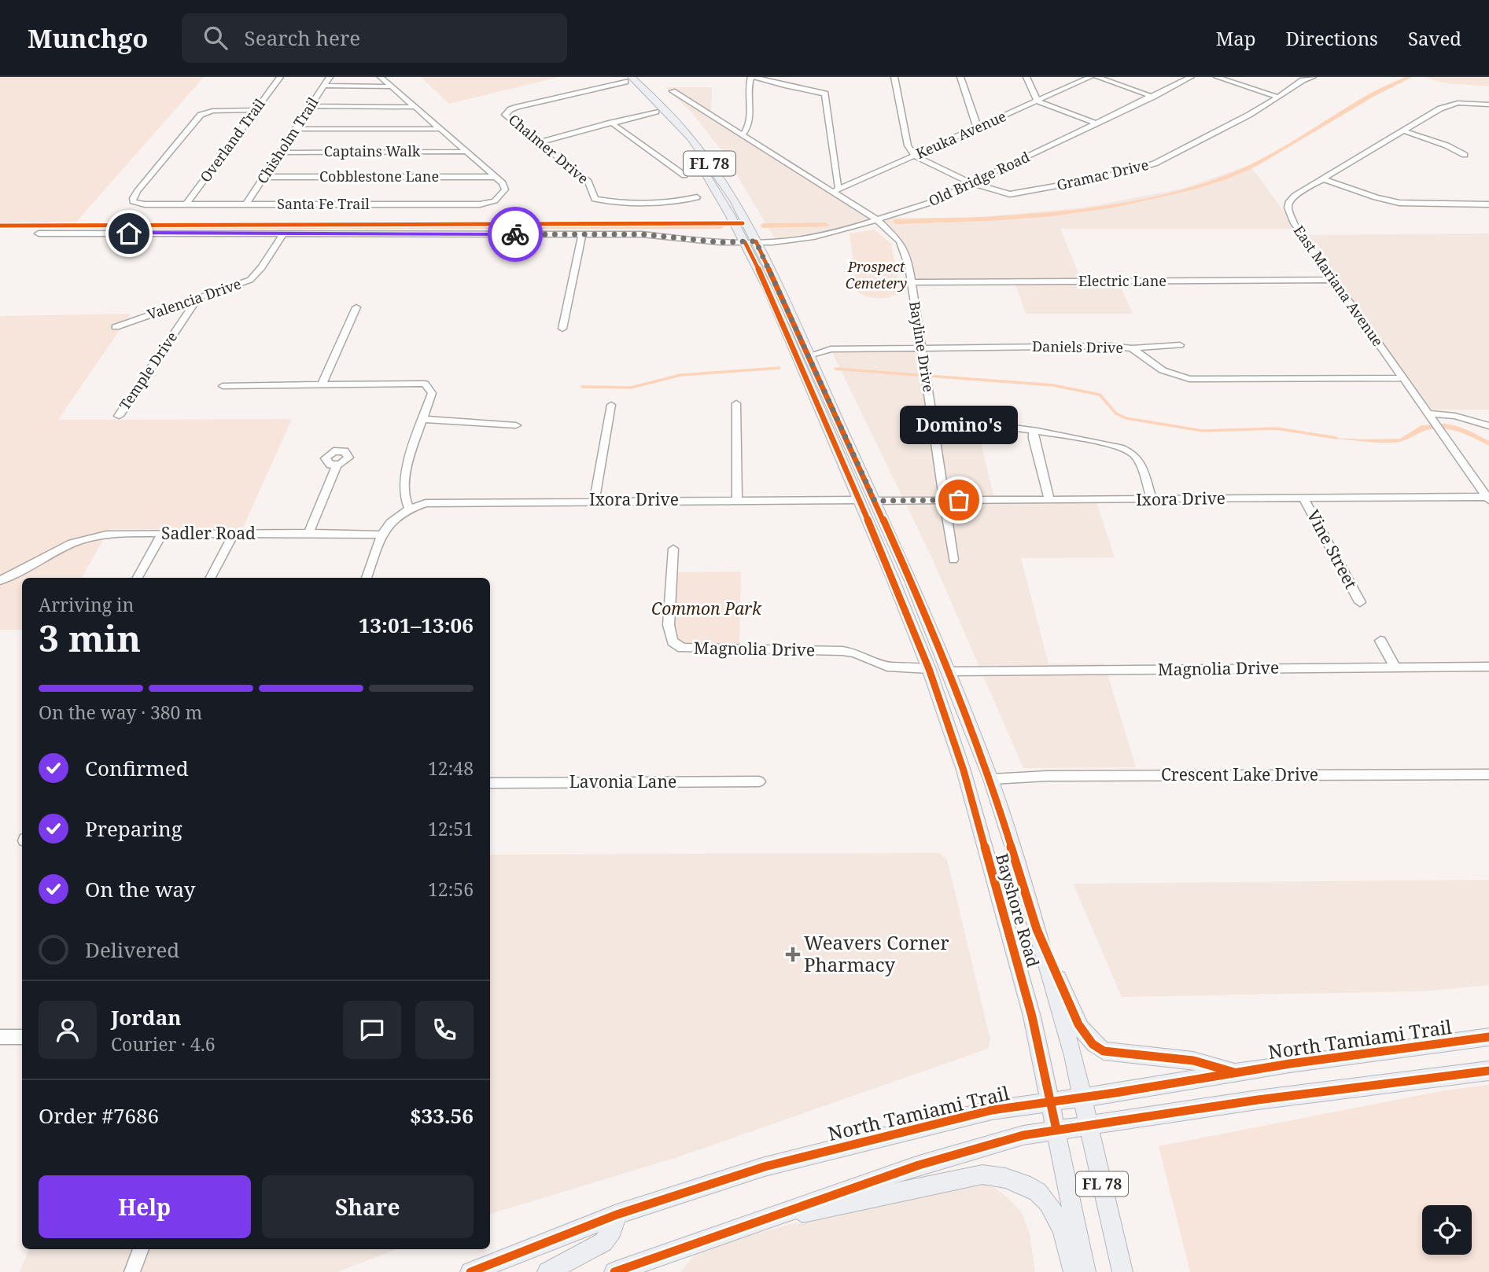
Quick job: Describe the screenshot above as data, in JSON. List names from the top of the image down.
{
  "streets": {
    "main road": ["FL 78", "Bayshore Road", "North Tamiami Trail"],
    "street": [
      "Keuka Avenue",
      "Overland Trail",
      "Chisholm Trail",
      "Chalmer Drive",
      "Captains Walk",
      "Gramac Drive",
      "Cobblestone Lane",
      "Old Bridge Road",
      "Santa Fe Trail",
      "Electric Lane",
      "East Mariana Avenue",
      "Valencia Drive",
      "Bayline Drive",
      "Daniels Drive",
      "Temple Drive",
      "Ixora Drive",
      "Sadler Road",
      "Vine Street",
      "Magnolia Drive",
      "Crescent Lake Drive",
      "Lavonia Lane"
    ]
  },
  "crossings": [
    ["Keuka Avenue", "Gramac Drive"],
    ["Keuka Avenue", "Bayline Drive"],
    ["Overland Trail", "Santa Fe Trail"],
    ["Chisholm Trail", "Captains Walk"],
    ["Chisholm Trail", "Cobblestone Lane"],
    ["Chisholm Trail", "Santa Fe Trail"],
    ["Chalmer Drive", "Bayshore Road"],
    ["FL 78", "Bayshore Road"],
    ["FL 78", "North Tamiami Trail"],
    ["Gramac Drive", "Old Bridge Road"],
    ["Cobblestone Lane", "Santa Fe Trail"],
    ["Old Bridge Road", "Valencia Drive"],
    ["Old Bridge Road", "Bayline Drive"],
    ["Old Bridge Road", "Bayshore Road"],
    ["Electric Lane", "East Mariana Avenue"],
    ["Electric Lane", "Bayline Drive"],
    ["East Mariana Avenue", "Daniels Drive"],
    ["East Mariana Avenue", "Ixora Drive"],
    ["Valencia Drive", "Temple Drive"],
    ["Bayline Drive", "Daniels Drive"],
    ["Bayline Drive", "Ixora Drive"],
    ["Daniels Drive", "Bayshore Road"],
    ["Ixora Drive", "Vine Street"],
    ["Ixora Drive", "Bayshore Road"],
    ["Magnolia Drive", "Bayshore Road"],
    ["Crescent Lake Drive", "Bayshore Road"],
    ["Bayshore Road", "North Tamiami Trail"]
  ],
  "parks": ["Prospect Cemetery", "Common Park"],
  "places": {
    "other": ["Domino's"],
    "health": ["Weavers Corner Pharmacy"]
  },
  "page": {
    "header": "Munchgo",
    "search": "Search here",
    "nav": ["Map", "Directions", "Saved"],
    "bubble": "Domino's",
    "heading": ["3 min", "Arriving in", "13:01–13:06"],
    "panel": [
      "Jordan",
      "Courier · 4.6",
      "Order #7686",
      "$33.56"
    ],
    "bar": "On the way · 380 m",
    "list": [
      ["Confirmed", "12:48"],
      ["Preparing", "12:51"],
      ["On the way", "12:56"],
      "Delivered"
    ],
    "buttons": ["Help", "Share"]
  }
}
